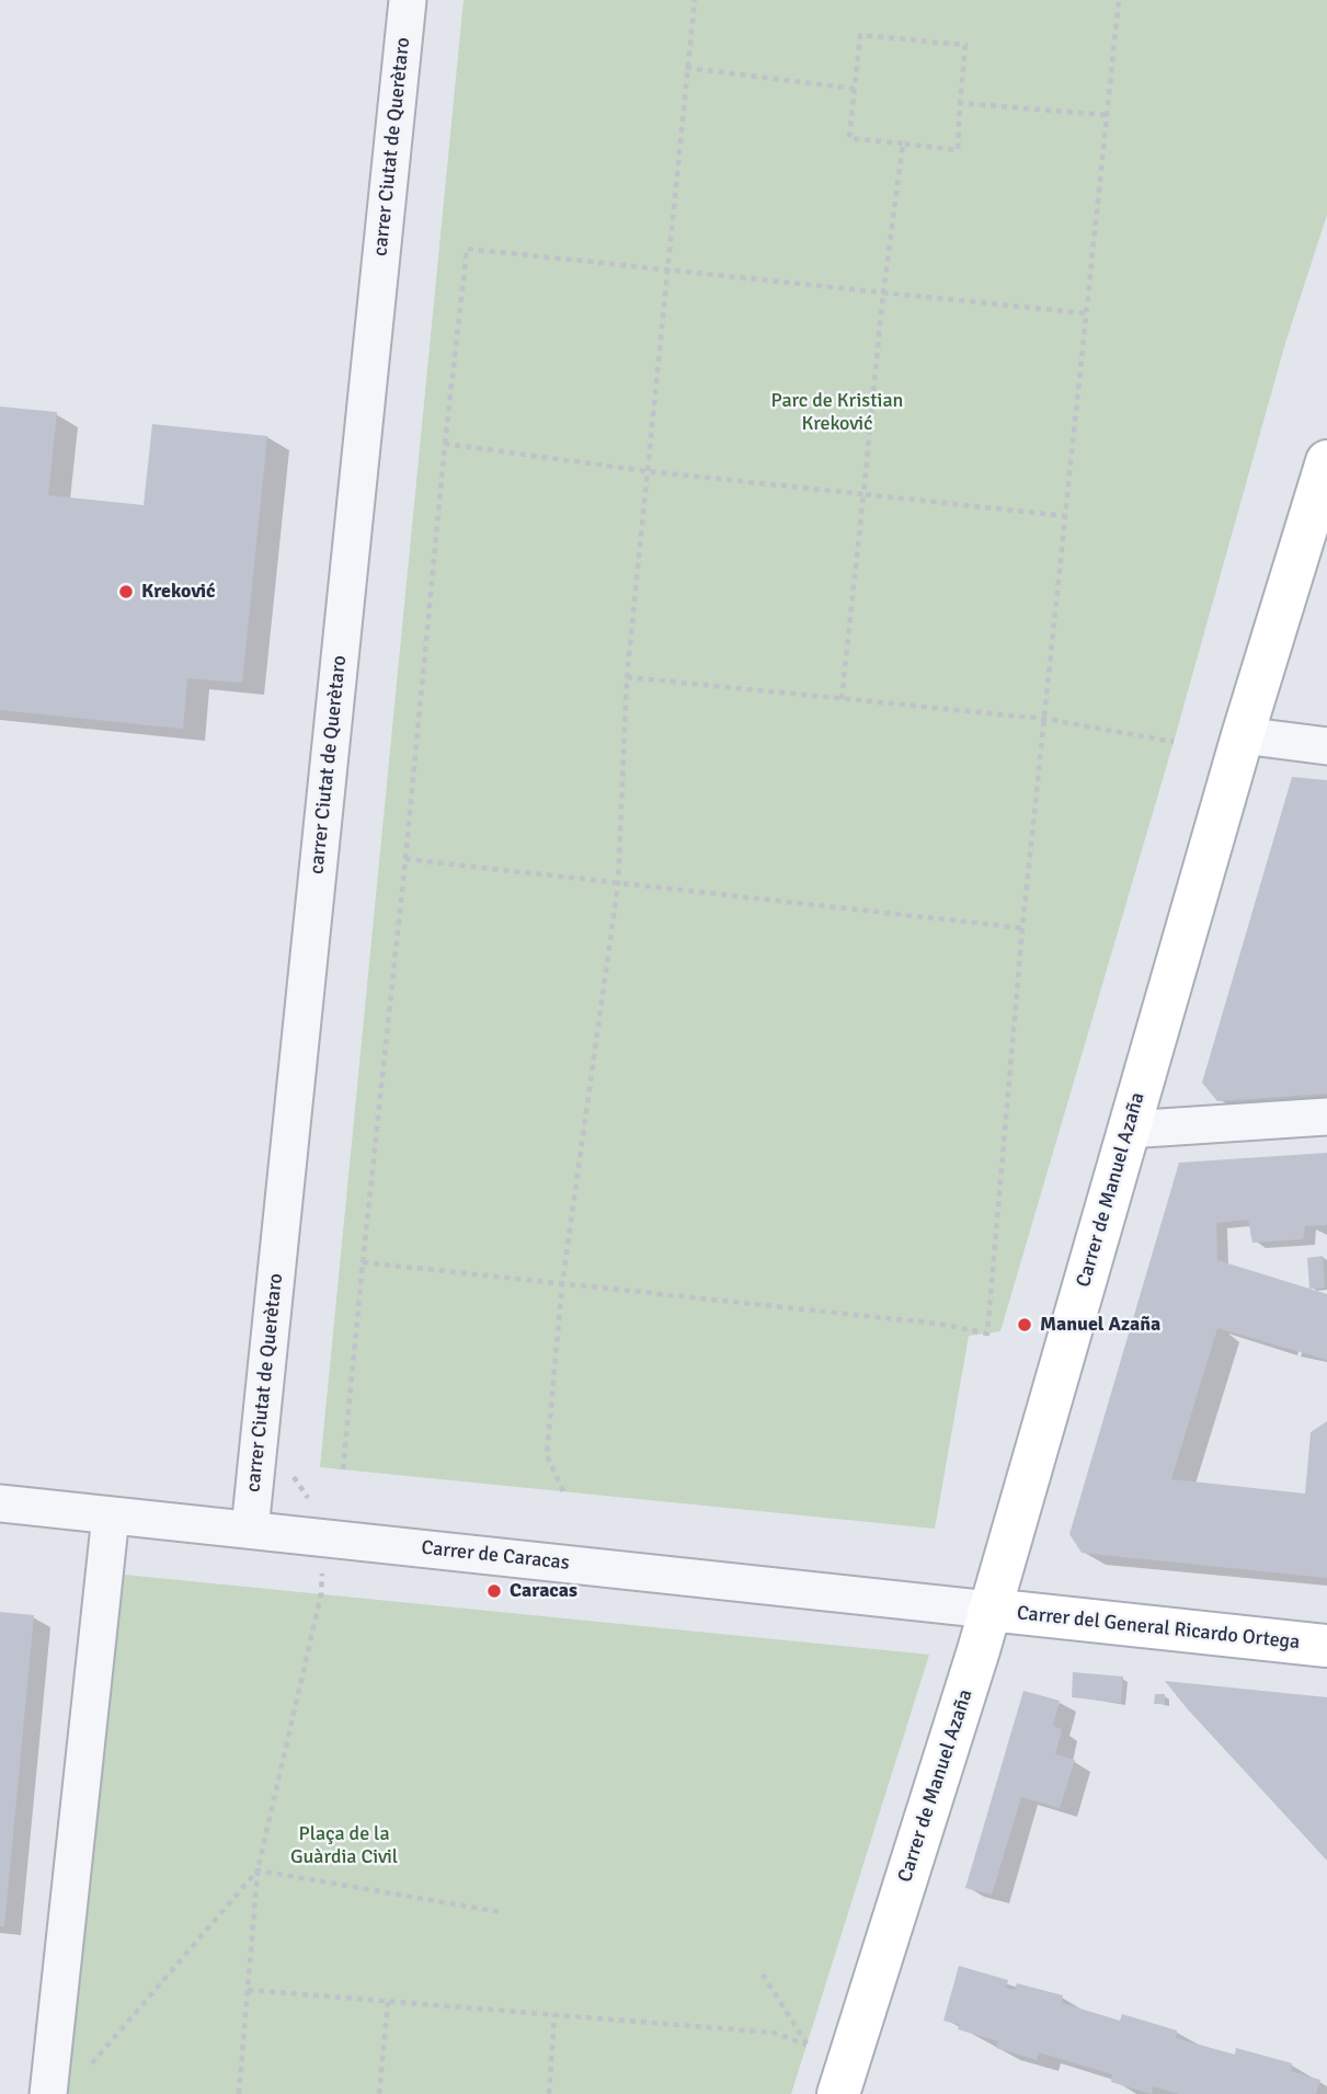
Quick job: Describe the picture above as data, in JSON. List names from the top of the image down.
{
  "streets": {
    "street": [
      "carrer Ciutat de Querètaro",
      "Carrer de Manuel Azaña",
      "Carrer de Caracas",
      "Carrer del General Ricardo Ortega"
    ]
  },
  "crossings": [
    ["carrer Ciutat de Querètaro", "Carrer de Caracas"],
    ["Carrer de Manuel Azaña", "Carrer de Caracas"],
    ["Carrer de Manuel Azaña", "Carrer del General Ricardo Ortega"],
    ["Carrer de Caracas", "Carrer del General Ricardo Ortega"]
  ],
  "parks": ["Parc de Kristian Kreković", "Plaça de la Guàrdia Civil"],
  "places": ["Kreković", "Manuel Azaña", "Caracas"]
}
